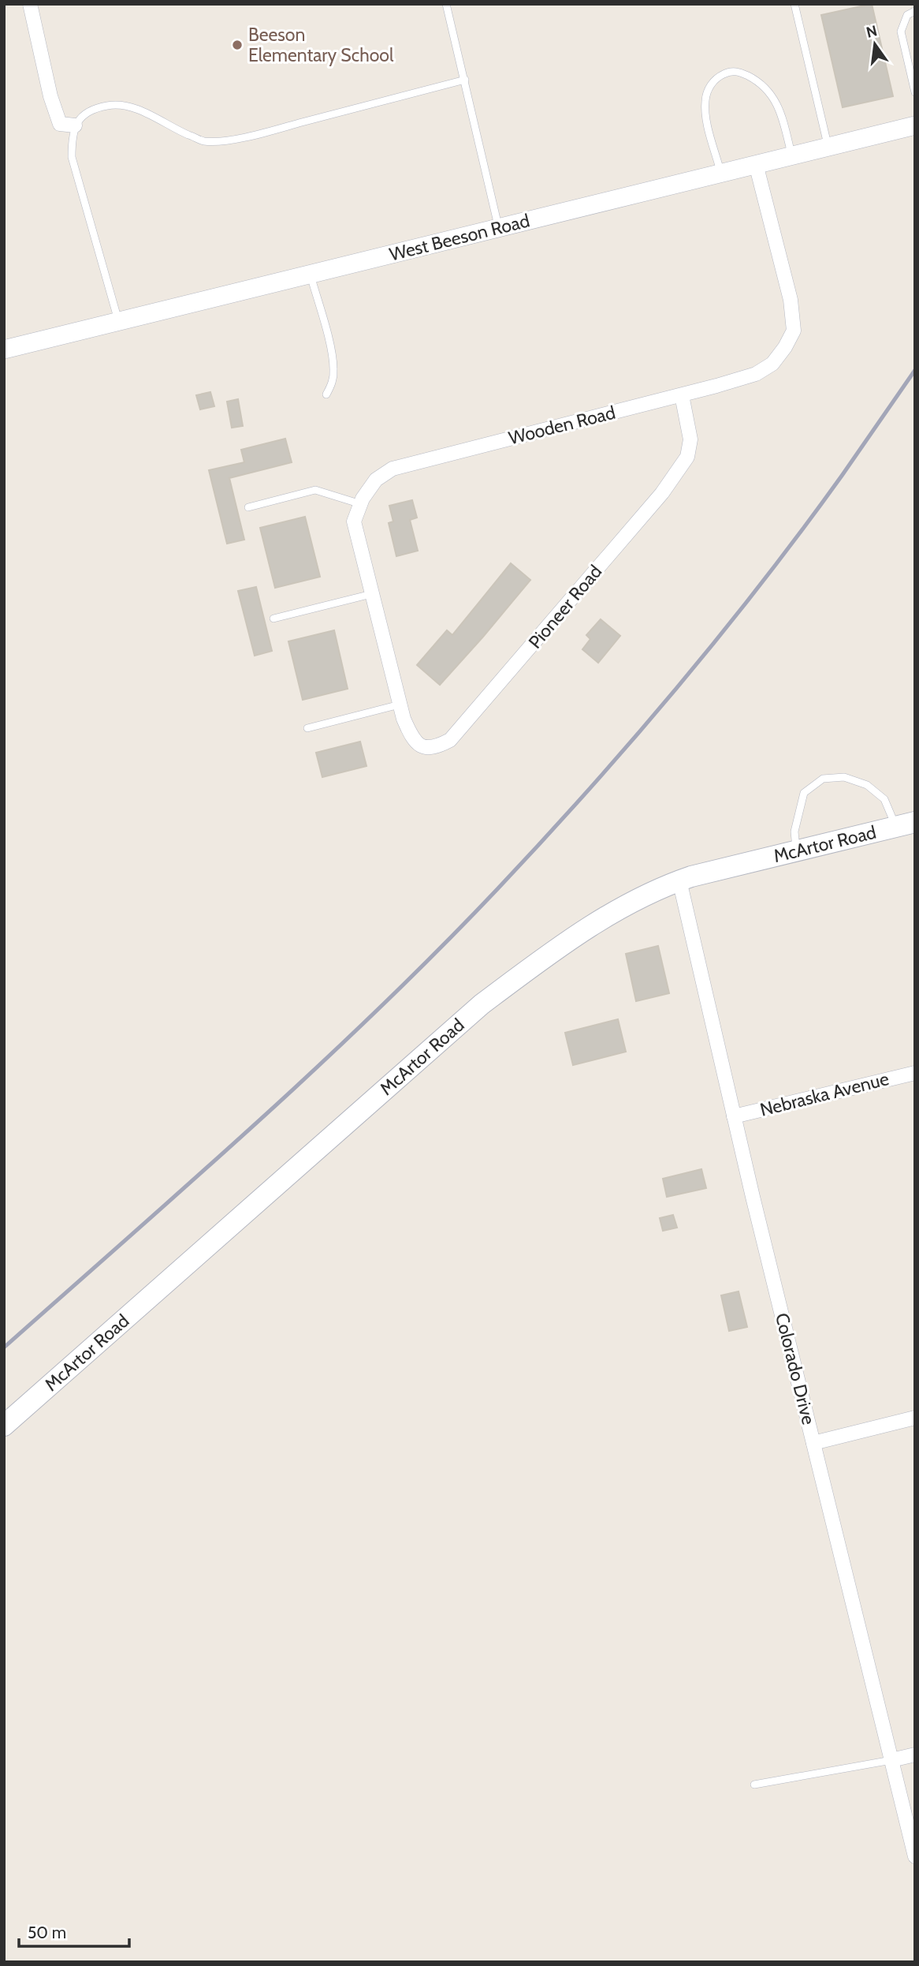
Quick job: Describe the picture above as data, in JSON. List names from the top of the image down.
{
  "streets": {
    "main road": ["McArtor Road"],
    "street": [
      "West Beeson Road",
      "Wooden Road",
      "Pioneer Road",
      "Nebraska Avenue",
      "Colorado Drive"
    ]
  },
  "crossings": [
    ["West Beeson Road", "Wooden Road"],
    ["Wooden Road", "Pioneer Road"],
    ["McArtor Road", "Colorado Drive"],
    ["Nebraska Avenue", "Colorado Drive"]
  ],
  "places": ["Beeson Elementary School"],
  "scale_bar": "50 m",
  "north": "top"
}
